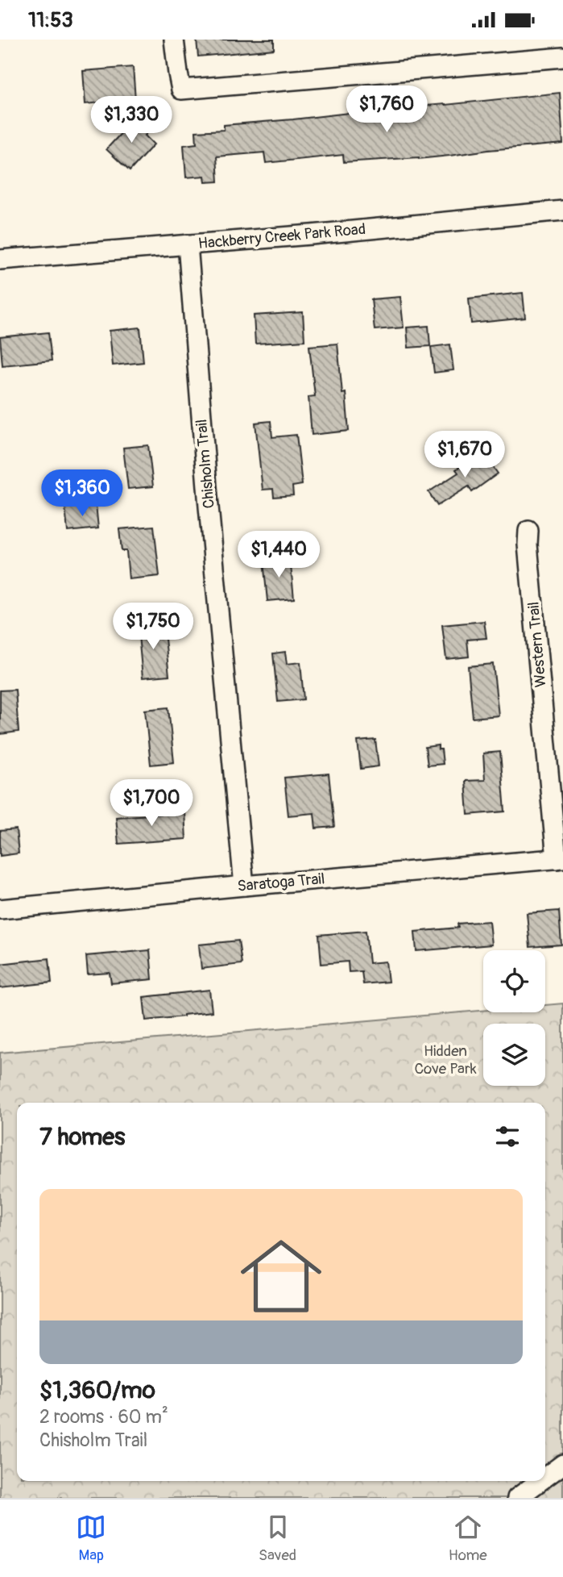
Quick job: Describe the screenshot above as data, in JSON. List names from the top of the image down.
{
  "streets": {
    "street": [
      "Hackberry Creek Park Road",
      "Chisholm Trail",
      "Western Trail",
      "Saratoga Trail"
    ]
  },
  "crossings": [
    ["Hackberry Creek Park Road", "Chisholm Trail"],
    ["Chisholm Trail", "Saratoga Trail"],
    ["Western Trail", "Saratoga Trail"]
  ],
  "parks": ["Hidden Cove Park"],
  "page": {
    "status": "11:53",
    "price": [
      "$1,760",
      "$1,330",
      "$1,670",
      "$1,360",
      "$1,440",
      "$1,750",
      "$1,700"
    ],
    "heading": "7 homes",
    "list": [
      {
        "name": "$1,360/mo",
        "note": "2 rooms · 60 m² · Chisholm Trail"
      }
    ],
    "tabs": ["Map", "Saved", "Home"]
  }
}
